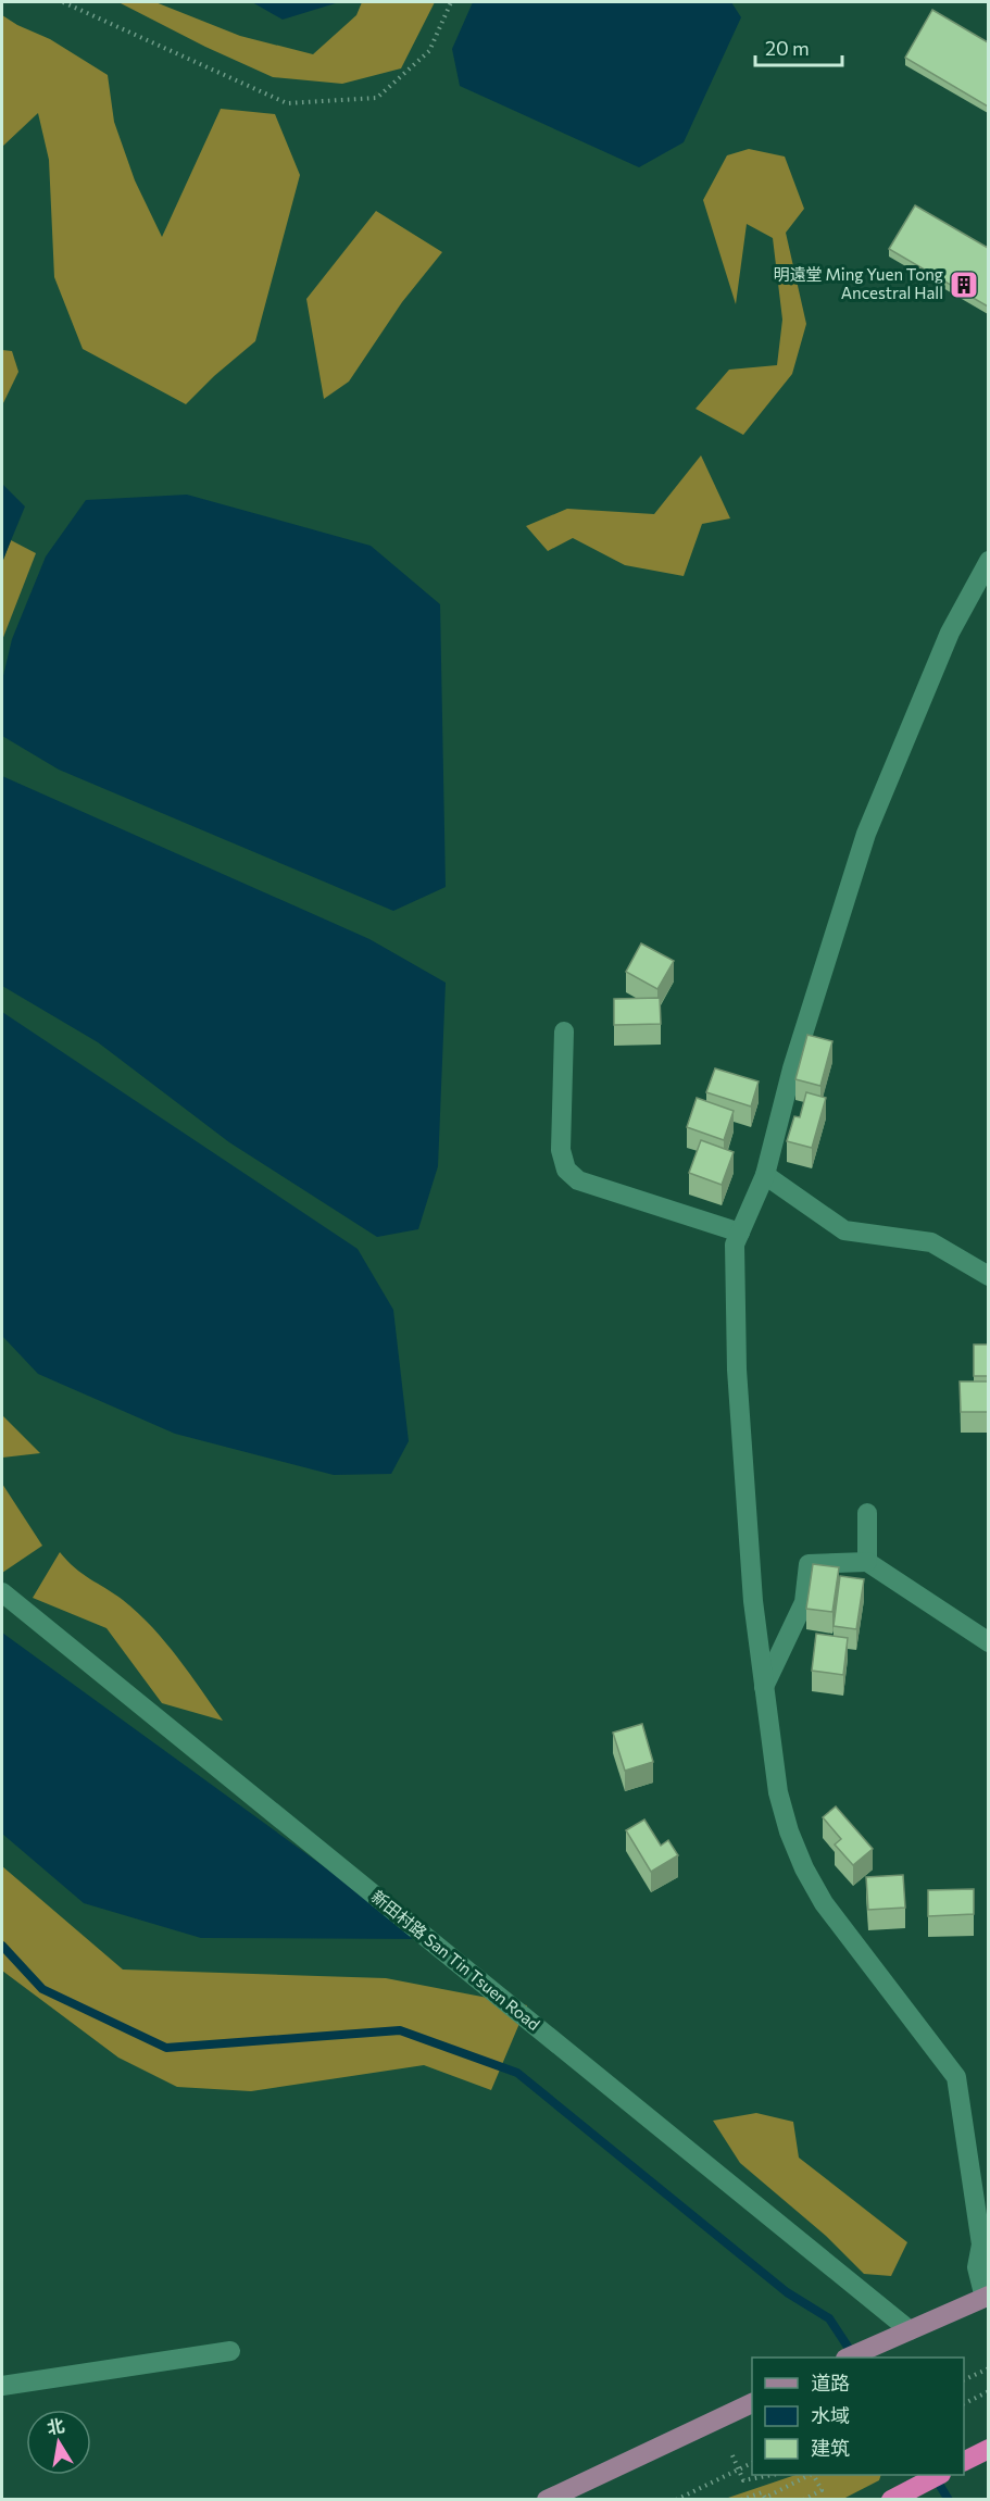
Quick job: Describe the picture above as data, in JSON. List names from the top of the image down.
{
  "streets": {
    "street": ["新田村路 San Tin Tsuen Road"]
  },
  "places": {
    "building": ["明遠堂 Ming Yuen Tong Ancestral Hall"]
  },
  "legend": ["道路", "水域", "建筑"],
  "scale_bar": "20 m",
  "north": "top"
}
